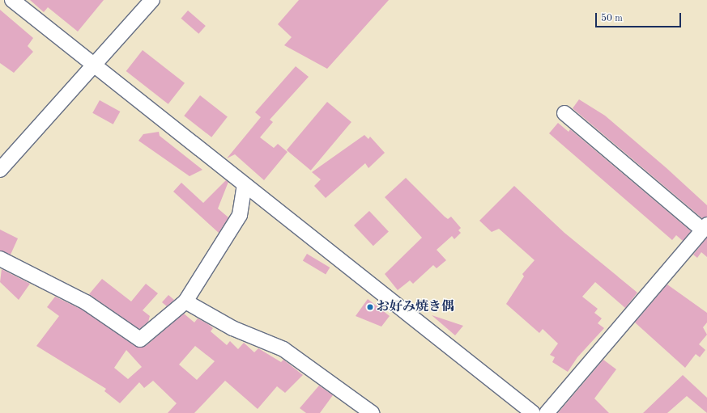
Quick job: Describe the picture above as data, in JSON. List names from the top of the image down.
{
  "places": ["お好み焼き偶"],
  "scale_bar": "50 m"
}
